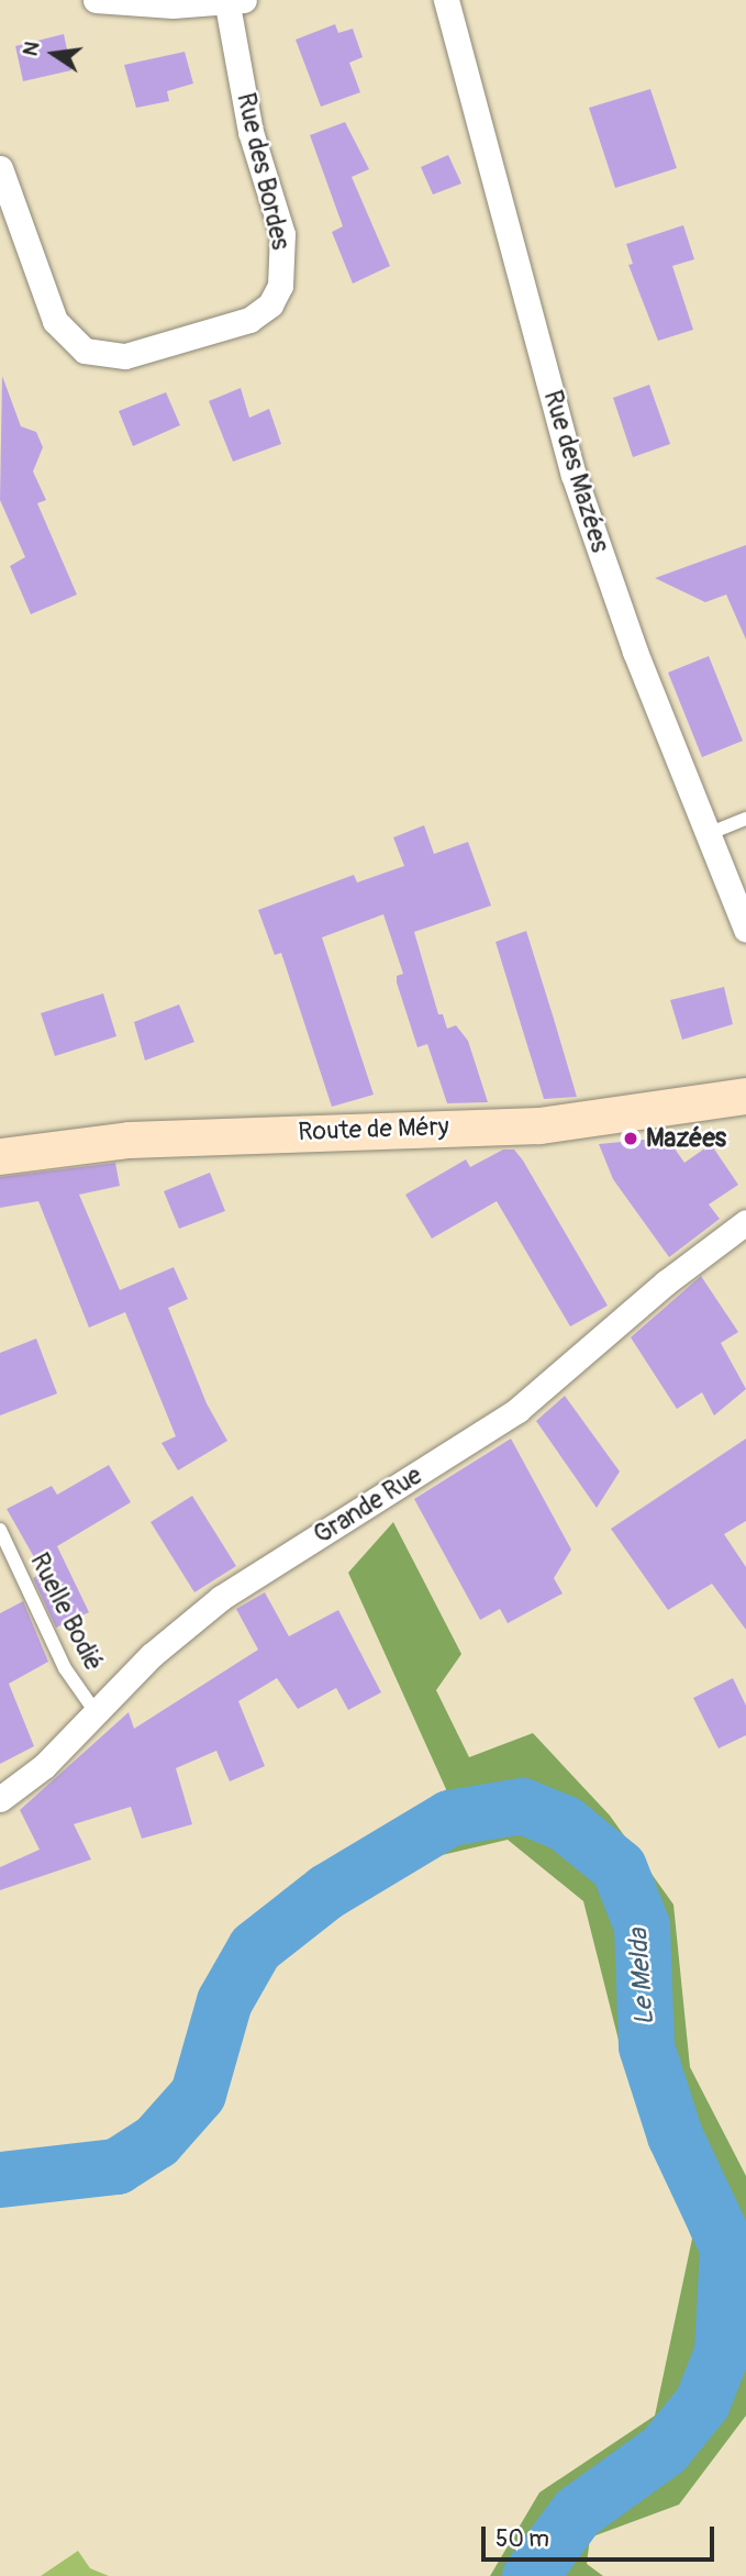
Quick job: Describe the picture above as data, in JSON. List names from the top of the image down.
{
  "streets": {
    "main road": ["Route de Méry"],
    "street": ["Rue des Bordes", "Rue des Mazées", "Grande Rue"],
    "lane": ["Ruelle Bodié"]
  },
  "crossings": [
    ["Grande Rue", "Ruelle Bodié"]
  ],
  "water": ["Le Melda"],
  "places": ["Mazées"],
  "scale_bar": "50 m",
  "north": "left"
}
